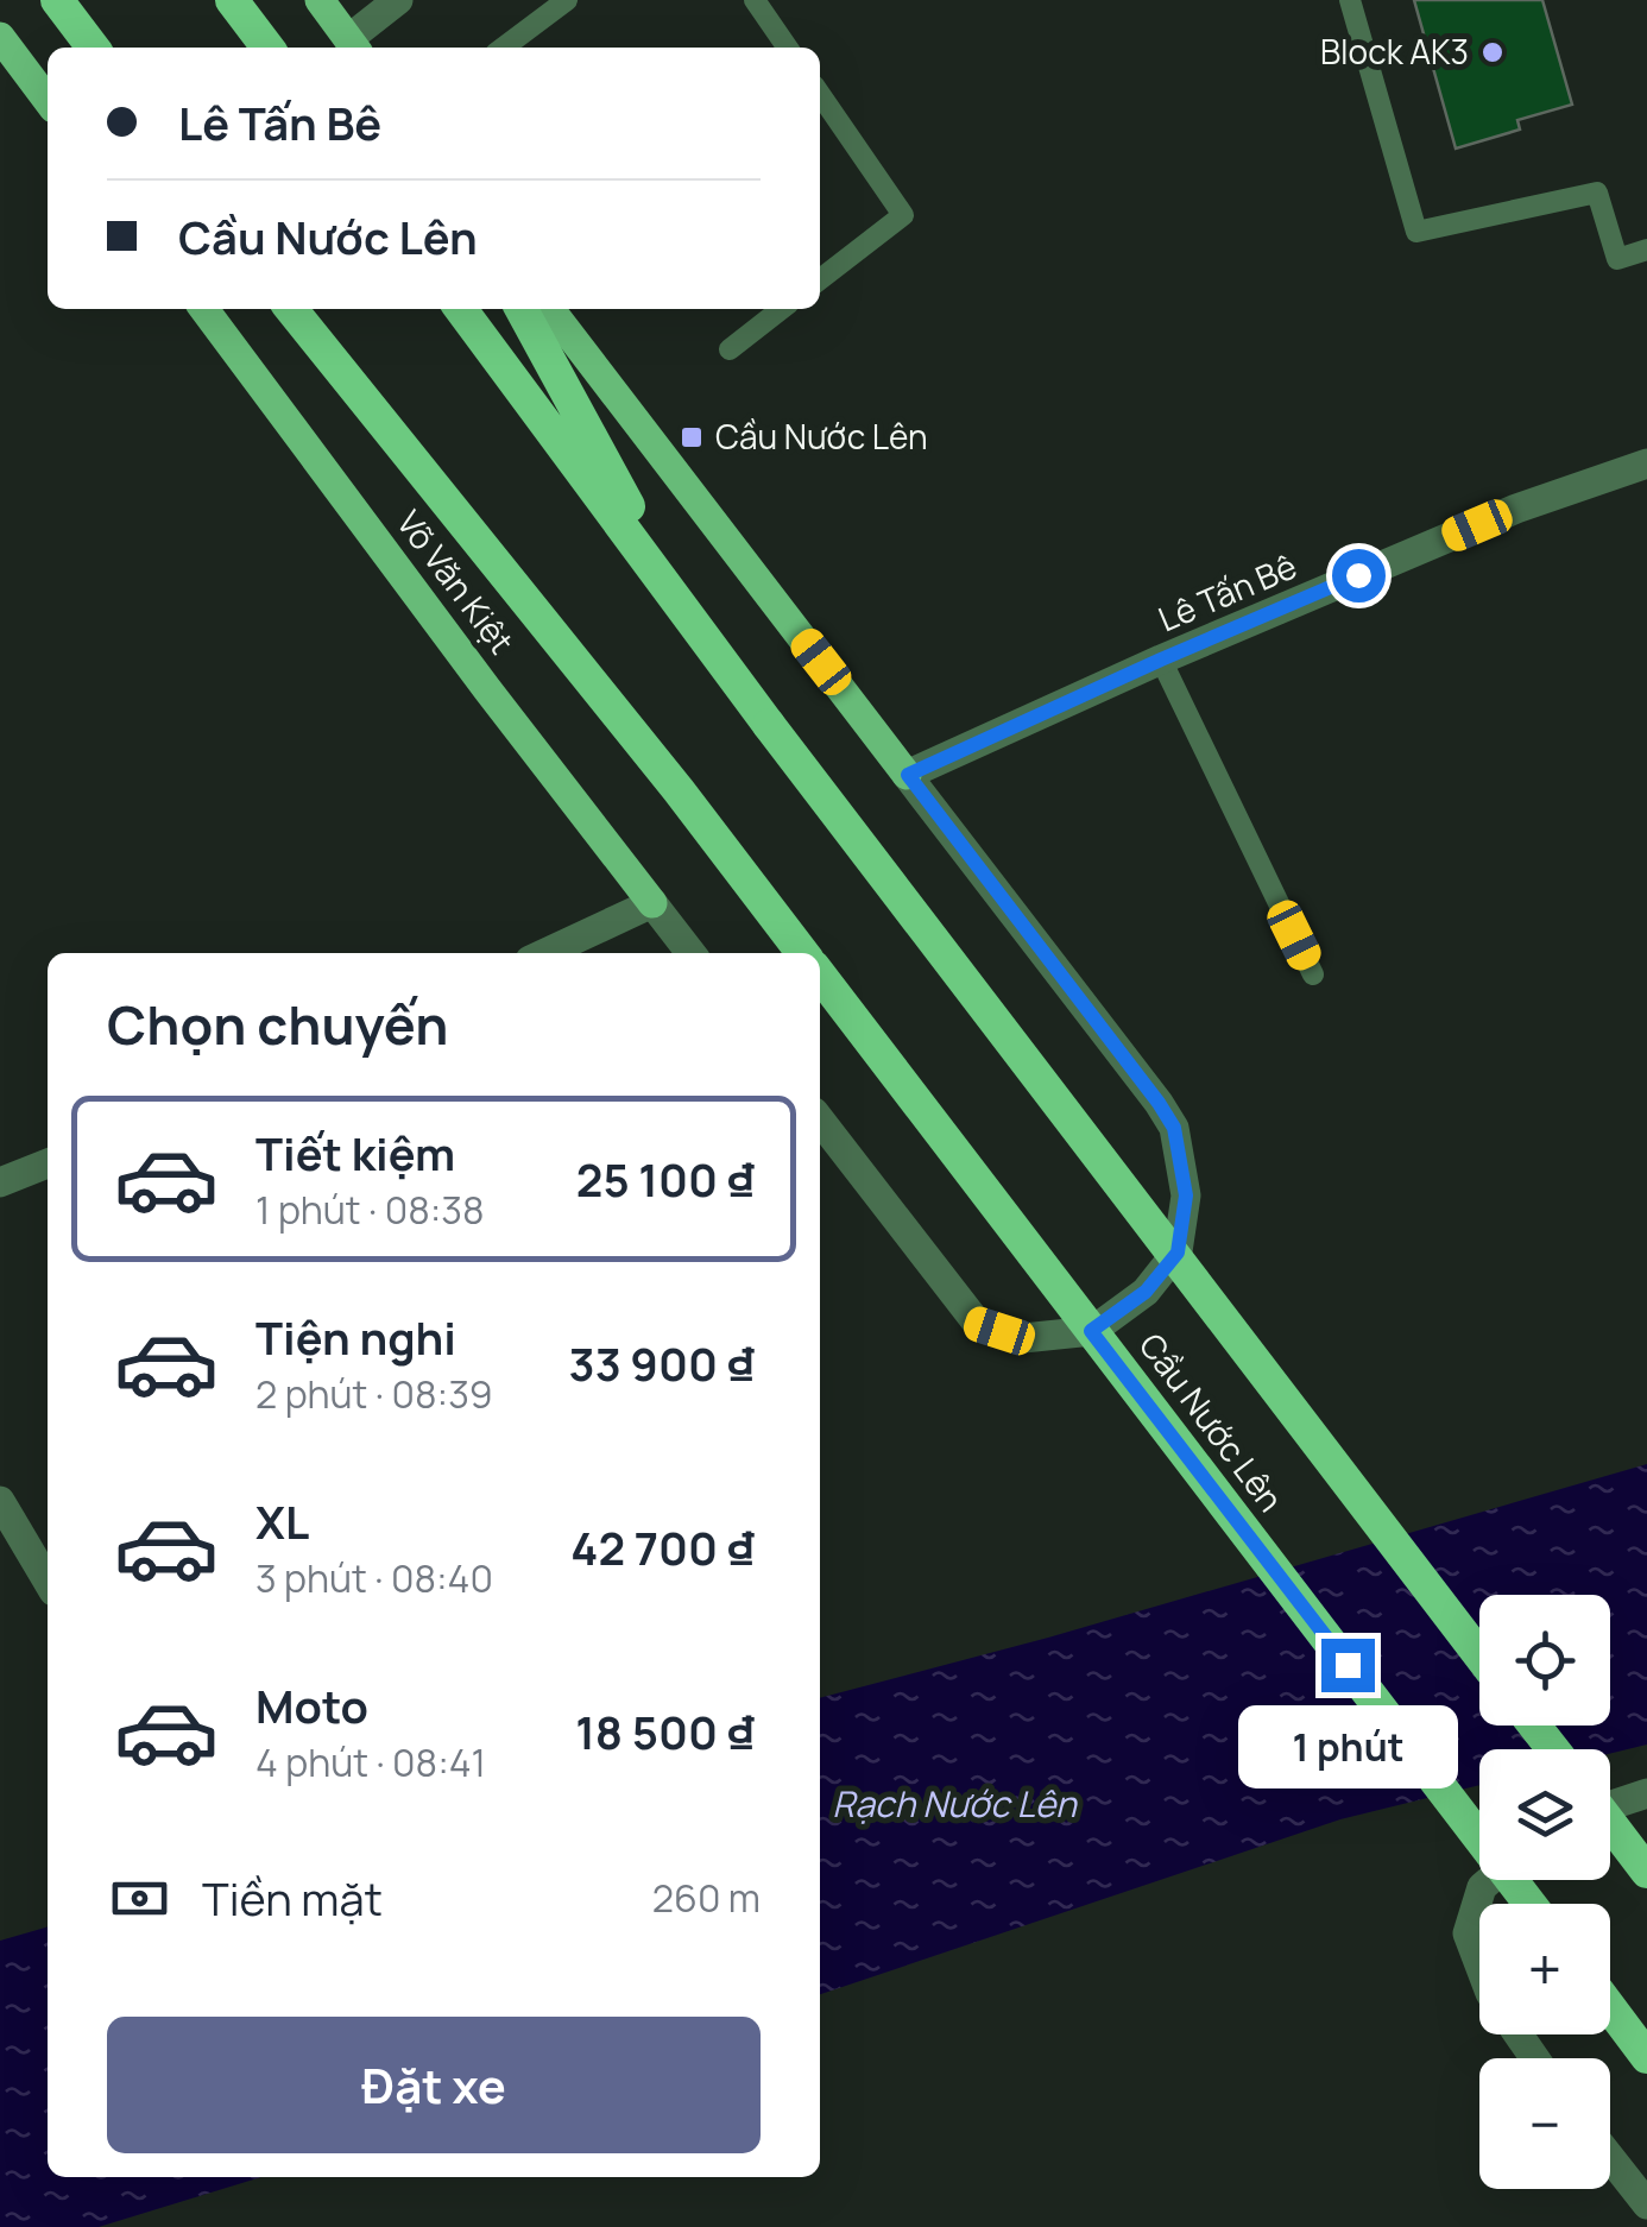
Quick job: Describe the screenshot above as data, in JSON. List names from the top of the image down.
{
  "streets": {
    "highway": ["Võ Văn Kiệt", "Cầu Nước Lên"],
    "street": ["Lê Tấn Bê"]
  },
  "water": ["Rạch Nước Lên"],
  "places": {
    "other": ["Block AK3"],
    "transit": ["Cầu Nước Lên"]
  },
  "page": {
    "banner": ["Lê Tấn Bê", "Cầu Nước Lên"],
    "heading": "Chọn chuyến",
    "list": [
      {
        "name": "Tiết kiệm",
        "note": "1 phút · 08:38",
        "value": "25 100 ₫"
      },
      {
        "name": "Tiện nghi",
        "note": "2 phút · 08:39",
        "value": "33 900 ₫"
      },
      {
        "name": "XL",
        "note": "3 phút · 08:40",
        "value": "42 700 ₫"
      },
      {
        "name": "Moto",
        "note": "4 phút · 08:41",
        "value": "18 500 ₫"
      }
    ],
    "map_buttons": ["+", "−"],
    "bubble": "1 phút",
    "pay": ["Tiền mặt", "260 m"],
    "buttons": "Đặt xe"
  }
}
